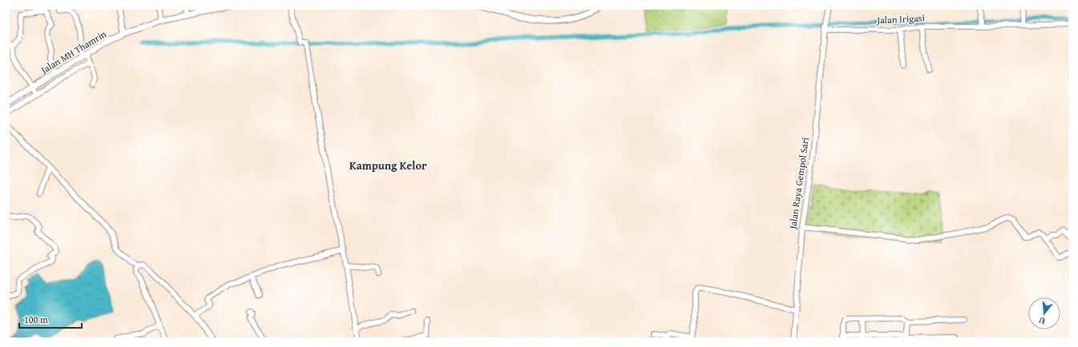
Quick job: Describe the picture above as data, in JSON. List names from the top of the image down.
{
  "streets": {
    "street": ["Jalan Irigasi", "Jalan MH Thamrin", "Jalan Raya Gempol Sari"]
  },
  "crossings": [
    ["Jalan Irigasi", "Jalan Raya Gempol Sari"]
  ],
  "districts": ["Kampung Kelor"],
  "scale_bar": "100 m",
  "north": "bottom"
}
